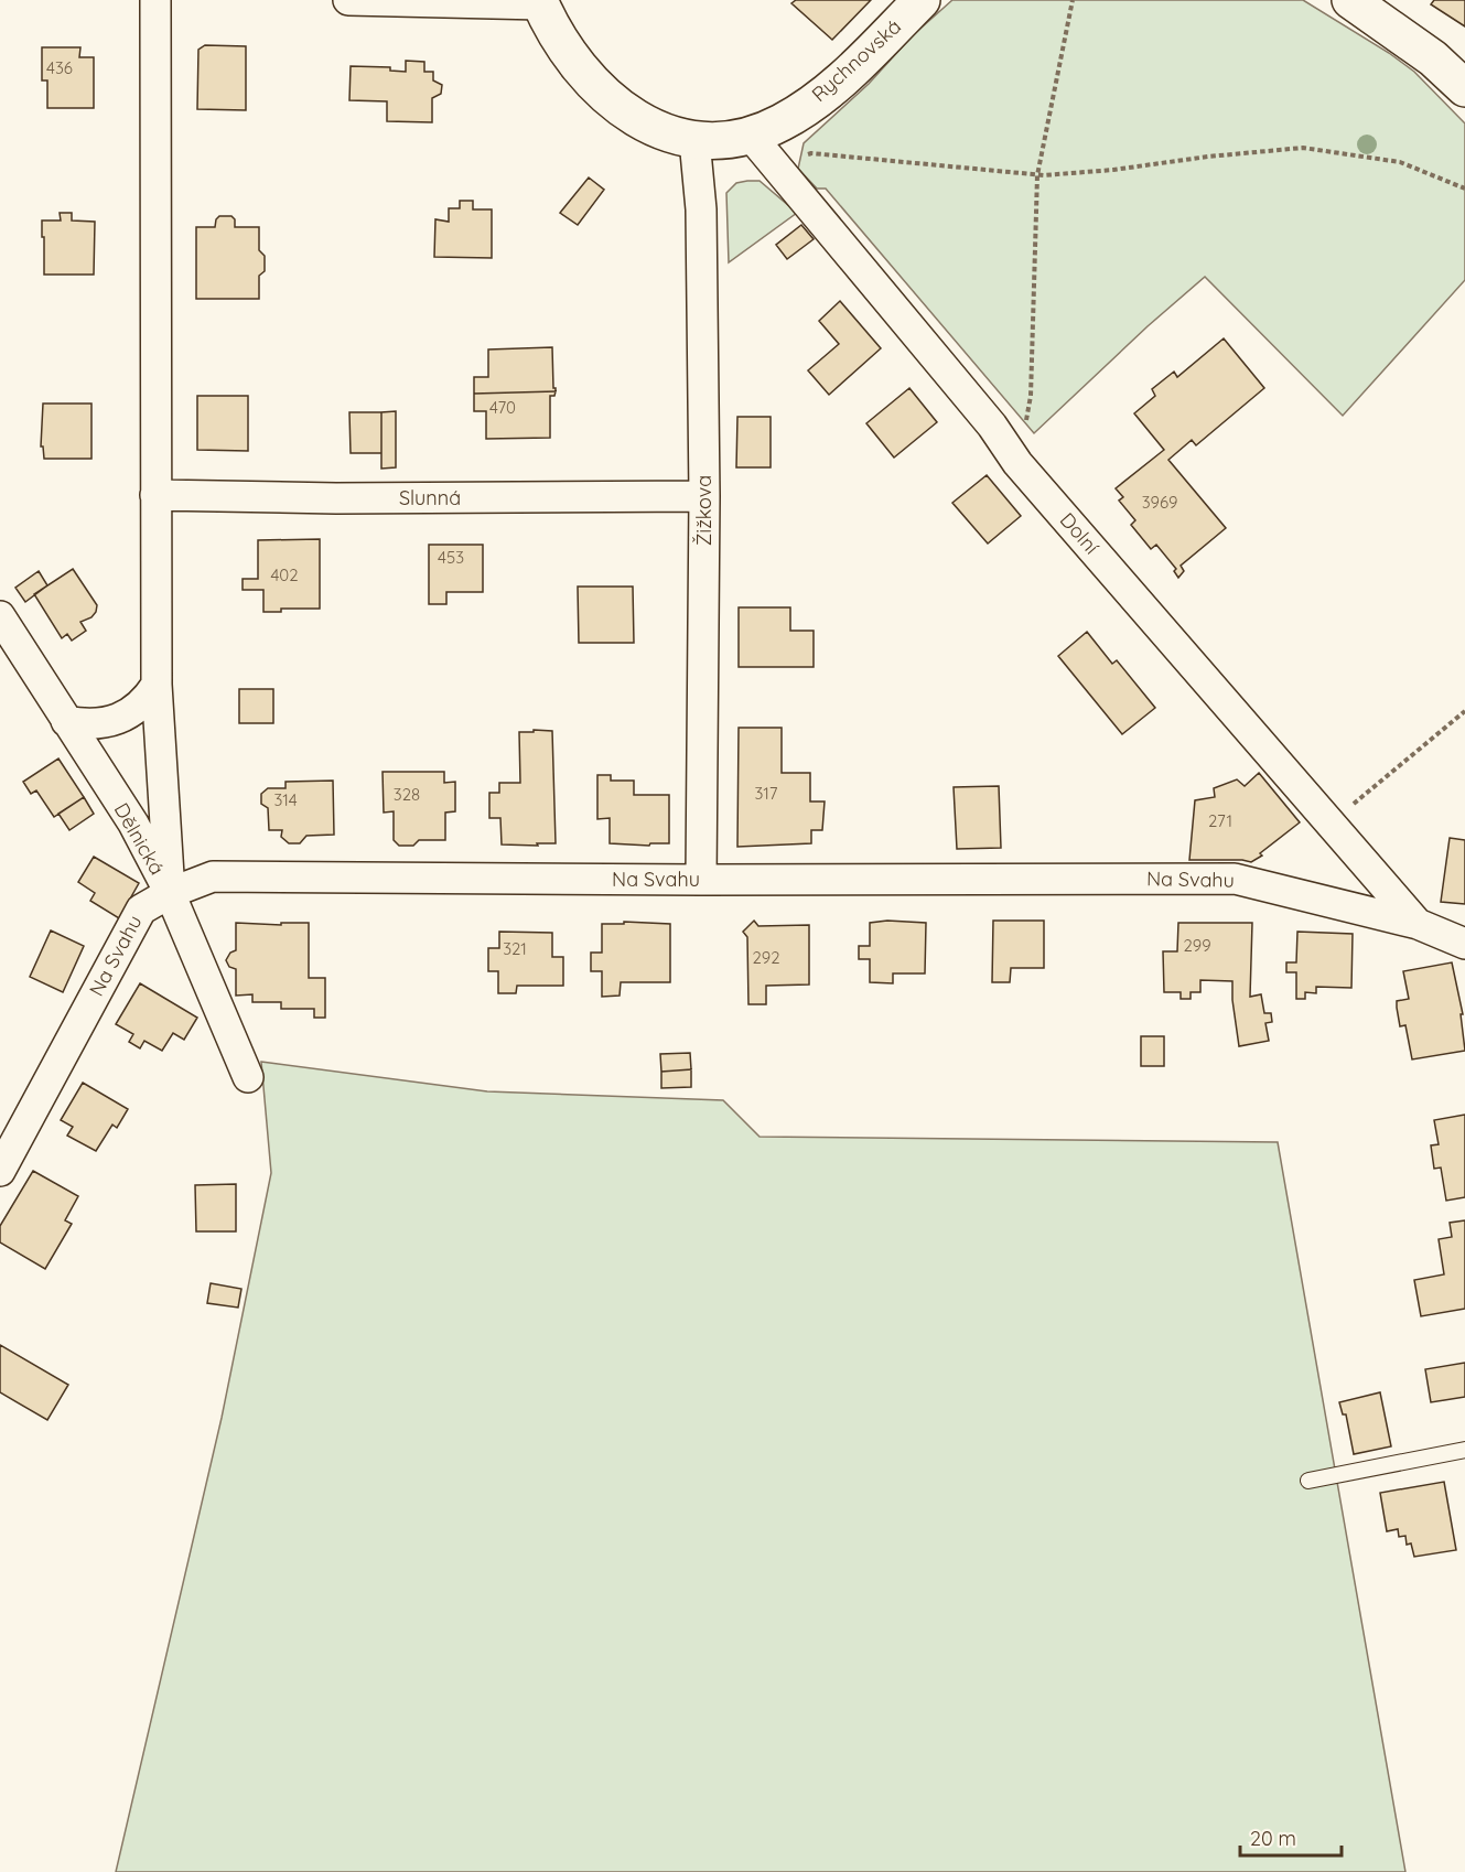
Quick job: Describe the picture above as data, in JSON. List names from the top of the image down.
{
  "streets": {
    "street": [
      "Rychnovská",
      "Slunná",
      "Žižkova",
      "Dolní",
      "Dělnická",
      "Na Svahu"
    ]
  },
  "crossings": [
    ["Rychnovská", "Žižkova"],
    ["Rychnovská", "Dolní"],
    ["Slunná", "Žižkova"],
    ["Žižkova", "Na Svahu"],
    ["Dolní", "Na Svahu"],
    ["Dělnická", "Na Svahu"]
  ],
  "house_numbers": [
    "436",
    "470",
    "3969",
    "453",
    "402",
    "317",
    "328",
    "314",
    "271",
    "299",
    "321",
    "292"
  ],
  "scale_bar": "20 m"
}
